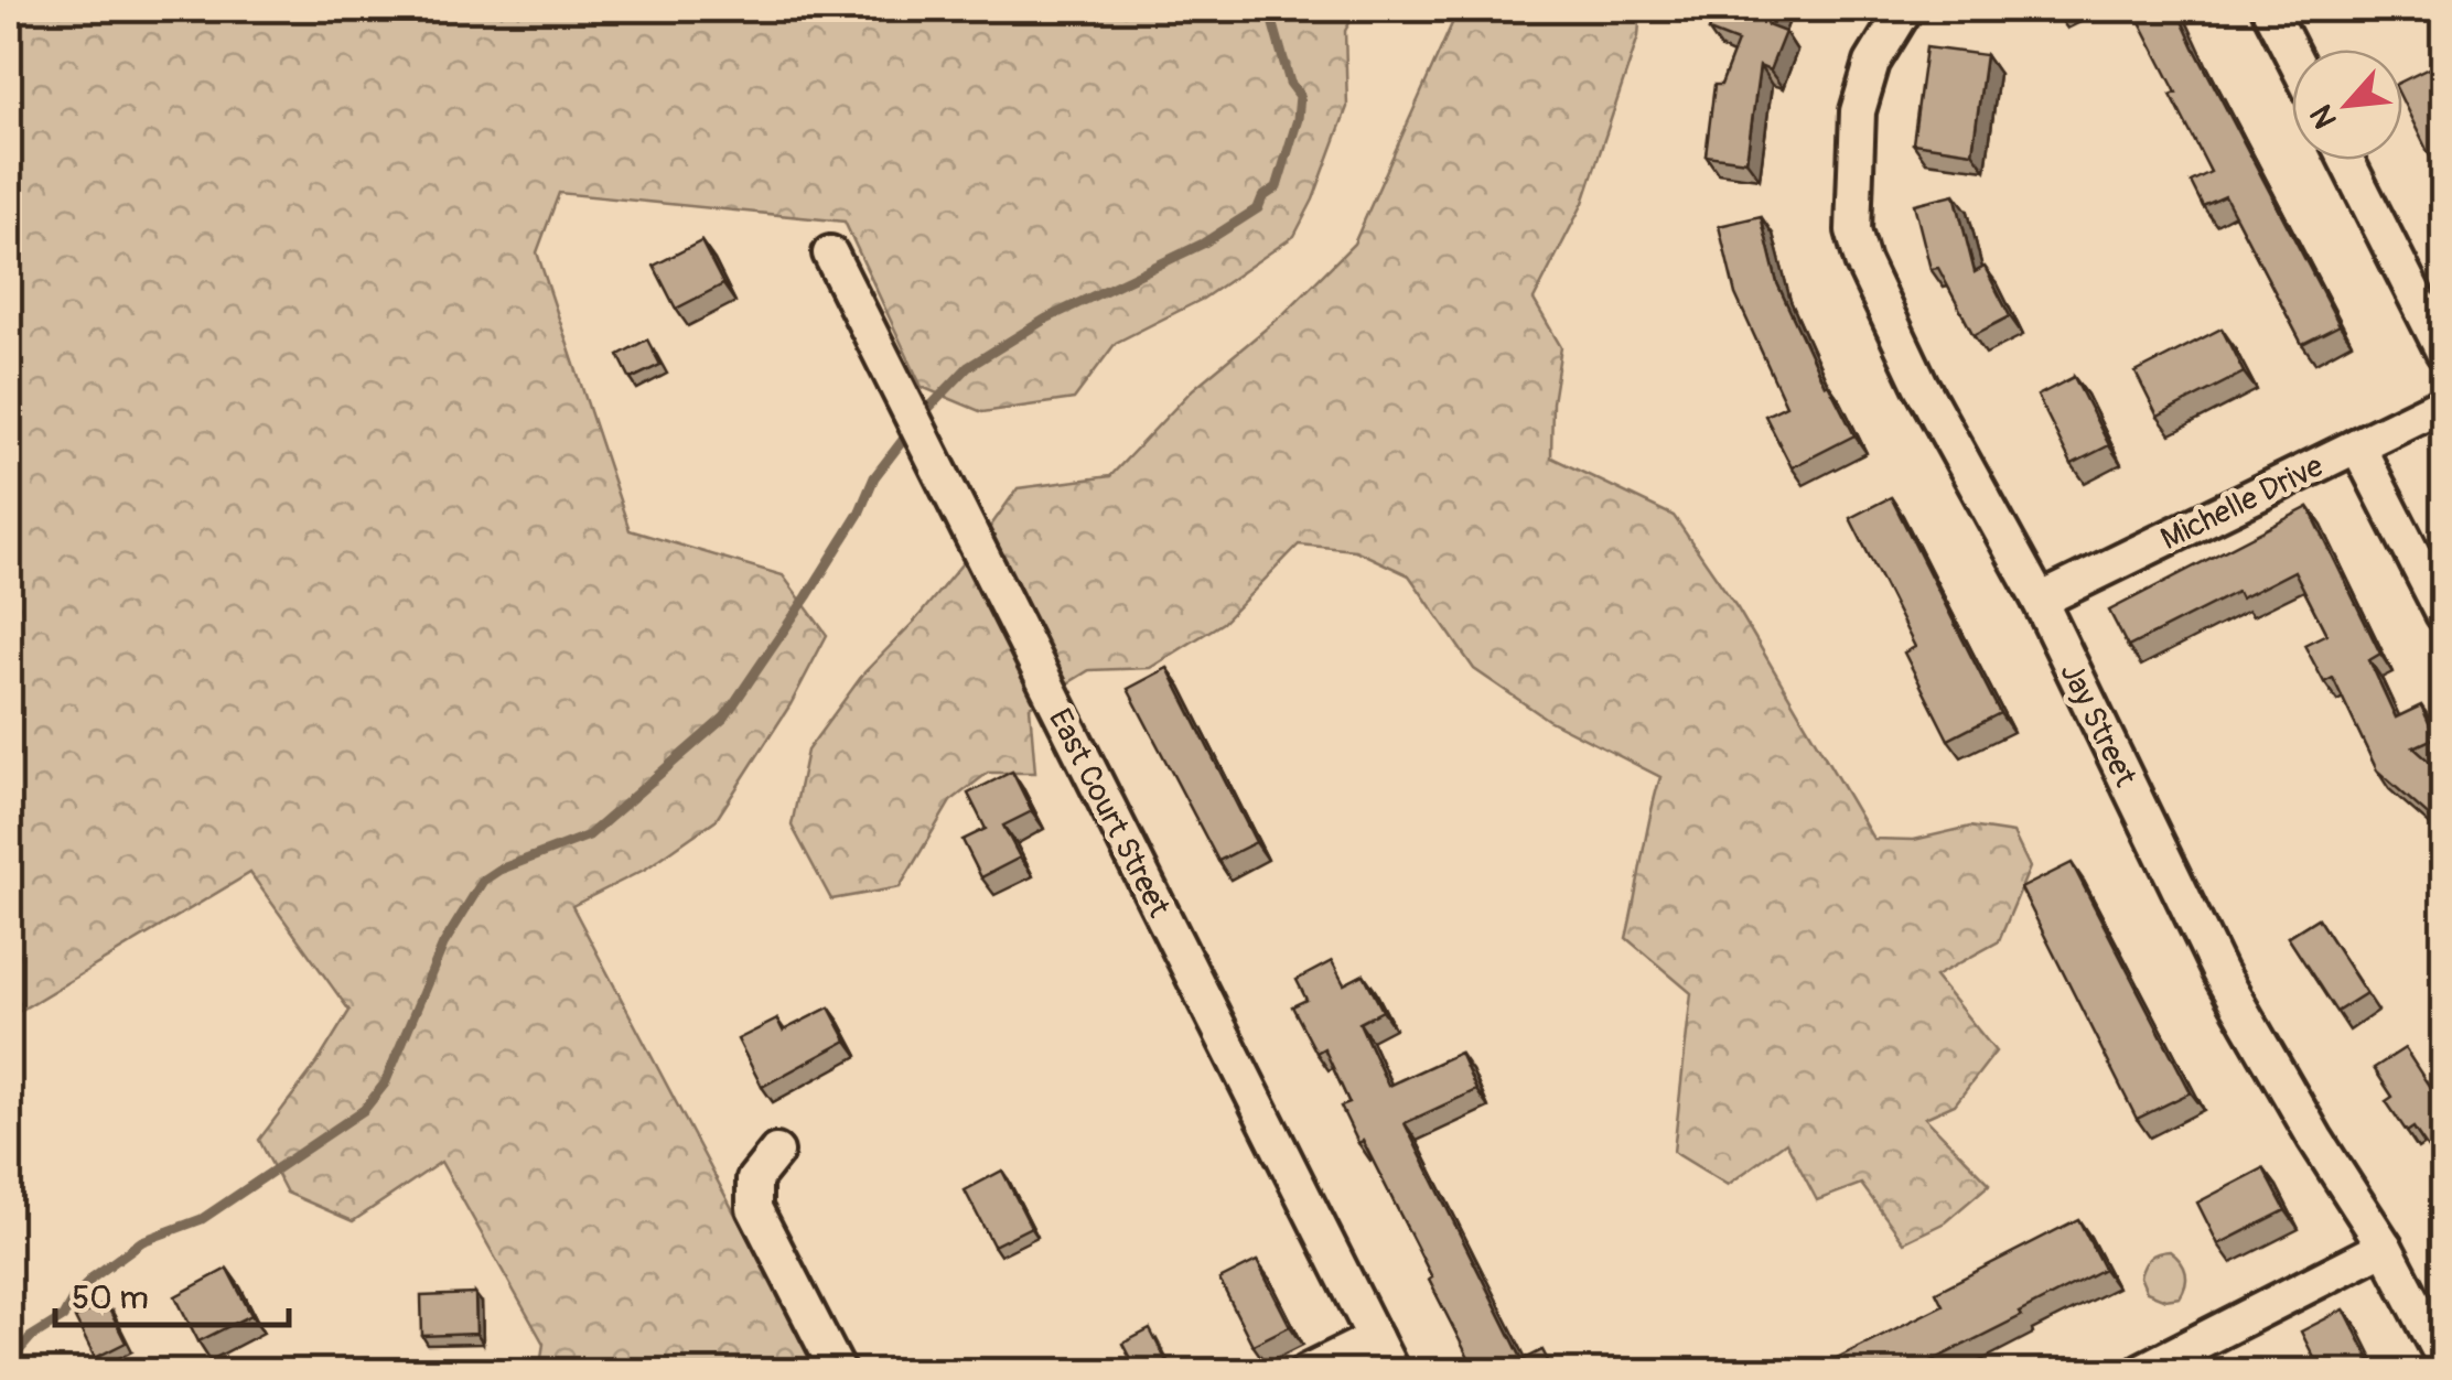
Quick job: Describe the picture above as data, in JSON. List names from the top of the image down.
{
  "streets": {
    "street": ["Michelle Drive", "Jay Street", "East Court Street"]
  },
  "crossings": [
    ["Michelle Drive", "Jay Street"]
  ],
  "scale_bar": "50 m",
  "north": "bottom left"
}
